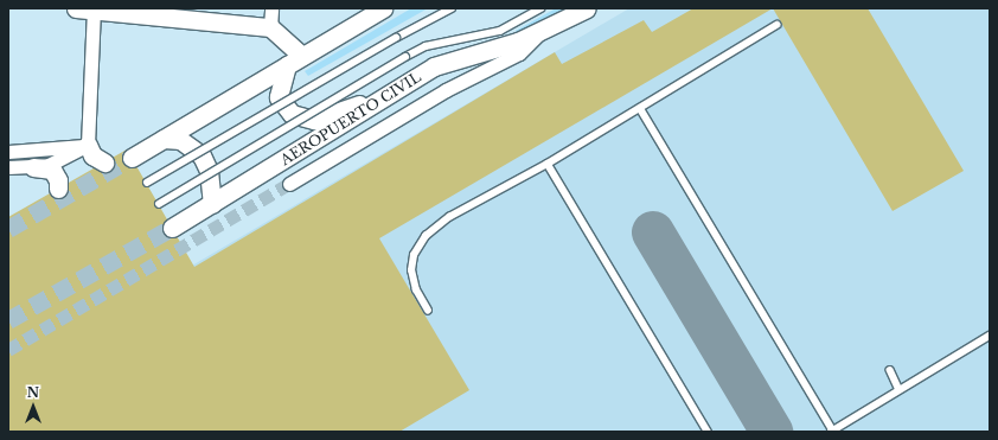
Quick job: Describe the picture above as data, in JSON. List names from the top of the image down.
{
  "streets": {
    "street": ["AEROPUERTO CIVIL"]
  },
  "north": "top"
}
